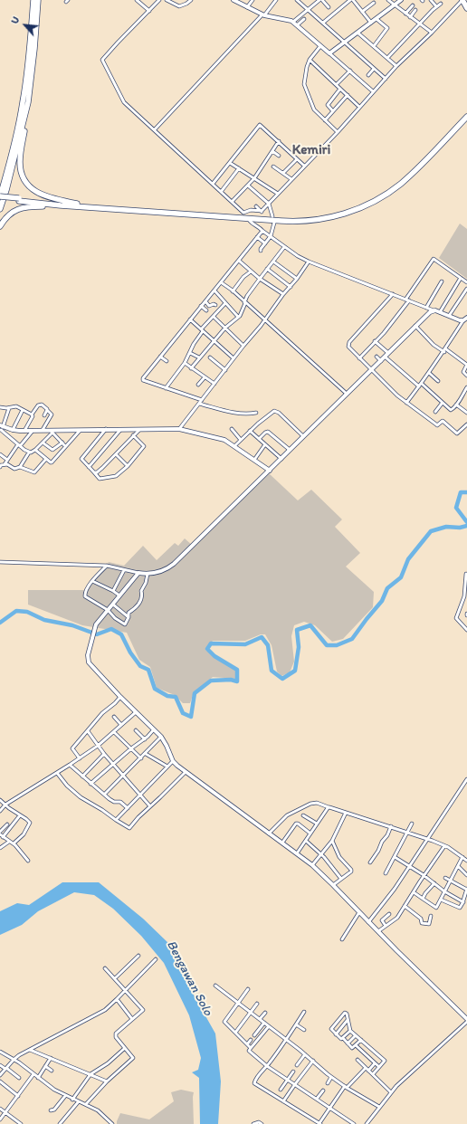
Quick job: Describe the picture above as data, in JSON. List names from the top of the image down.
{
  "districts": ["Kemiri"],
  "water": ["Bengawan Solo"],
  "north": "top left"
}
